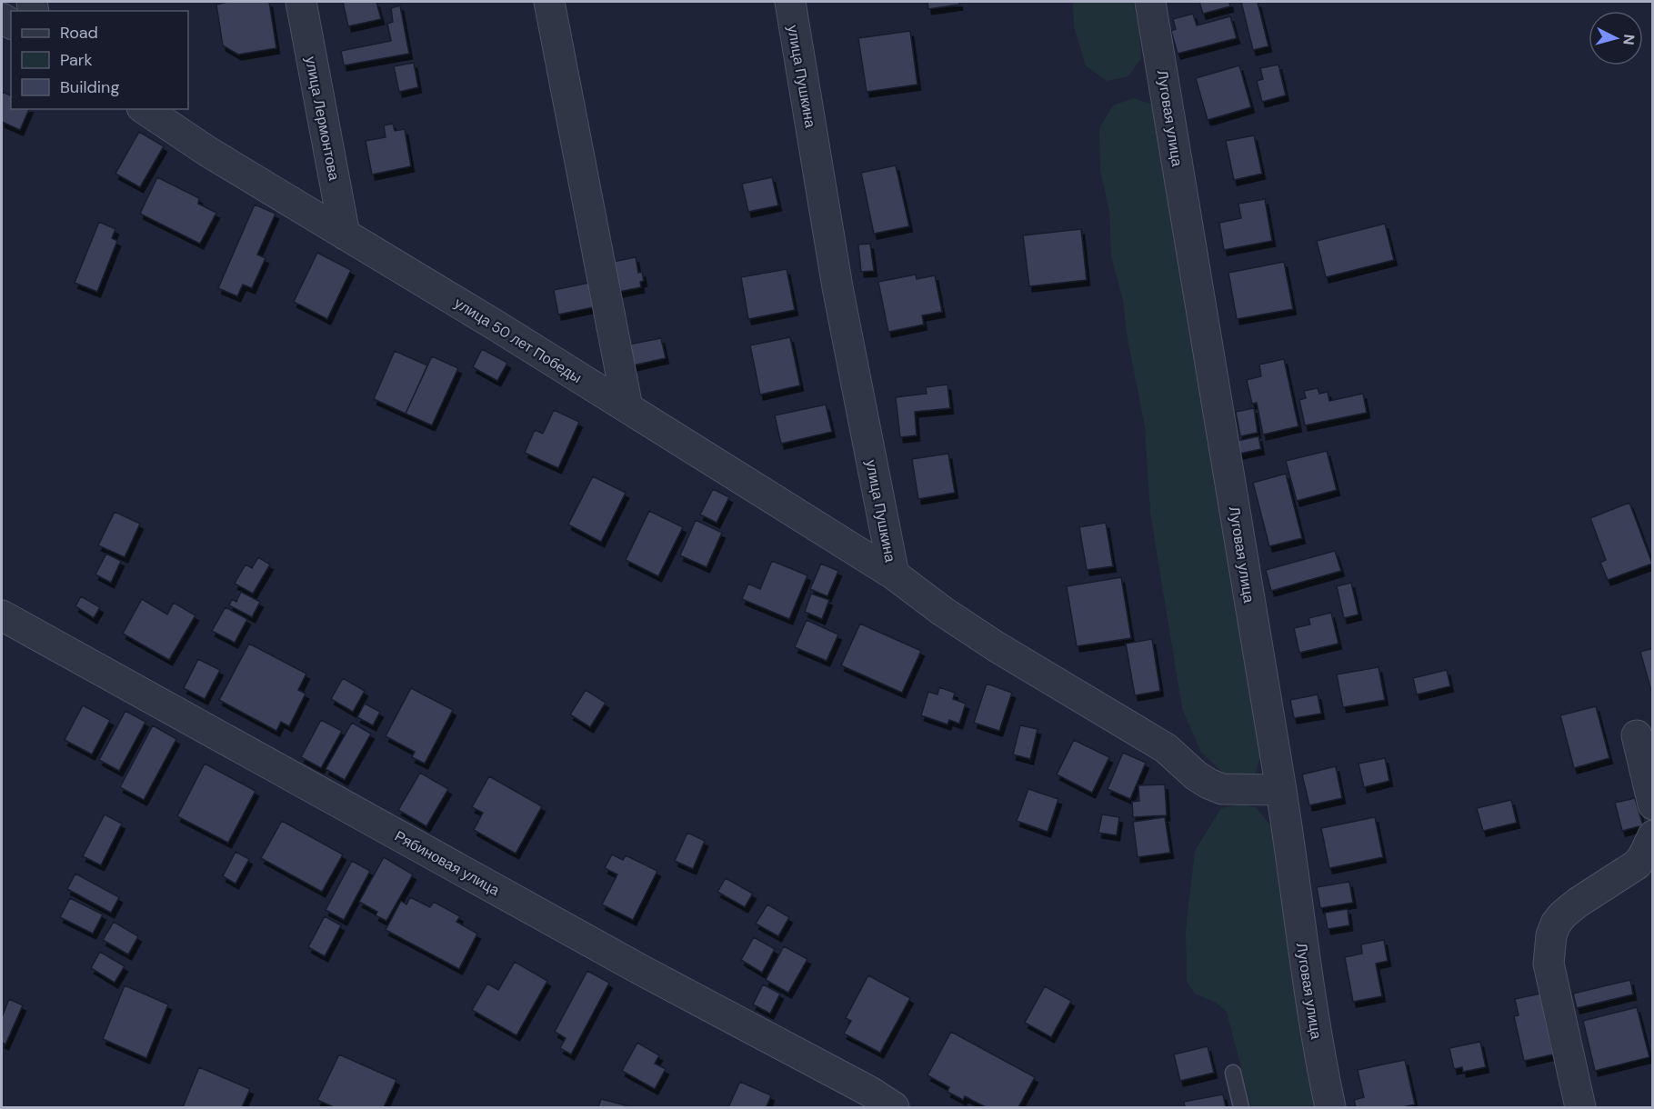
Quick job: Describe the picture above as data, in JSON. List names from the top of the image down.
{
  "streets": {
    "street": [
      "улица Пушкина",
      "улица Лермонтова",
      "Луговая улица",
      "улица 50 лет Победы",
      "Рябиновая улица"
    ]
  },
  "crossings": [
    ["улица Пушкина", "Луговая улица"],
    ["улица Пушкина", "улица 50 лет Победы"],
    ["улица Лермонтова", "улица 50 лет Победы"]
  ],
  "legend": ["Road", "Park", "Building"],
  "north": "right"
}
